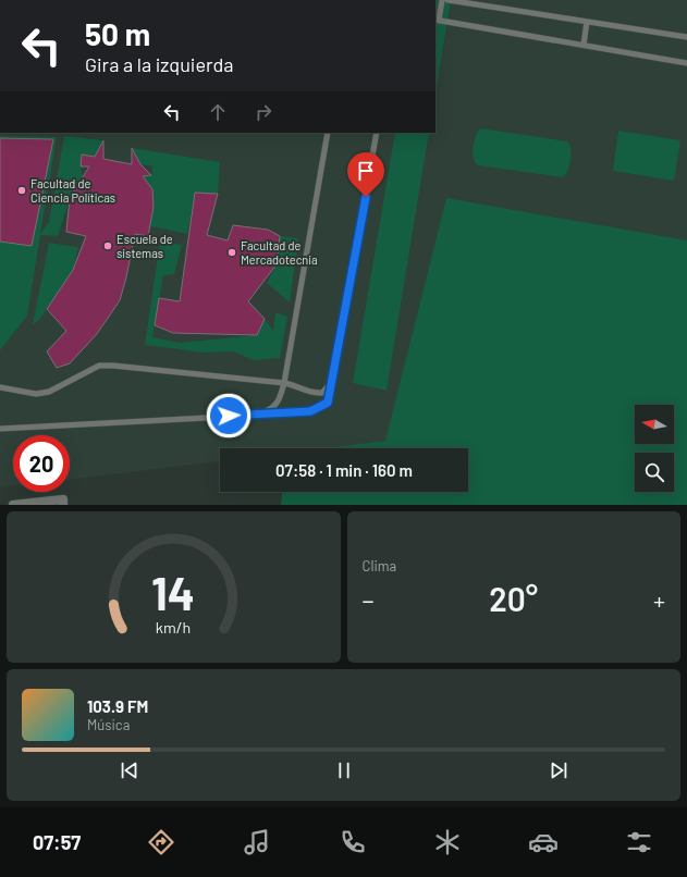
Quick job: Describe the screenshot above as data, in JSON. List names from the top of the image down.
{
  "places": ["Facultad de Ciencia Políticas", "Escuela de sistemas", "Facultad de Mercadotecnia"],
  "north": "left",
  "page": {
    "turn": ["50 m", "Gira a la izquierda"],
    "limit": "20",
    "trip": "07:58 · 1 min · 160 m",
    "tile": "Clima",
    "heat": ["−", "20°", "+"],
    "song": ["103.9 FM", "Música"],
    "tabs": "07:57",
    "gauge": ["14", "km/h"]
  }
}
